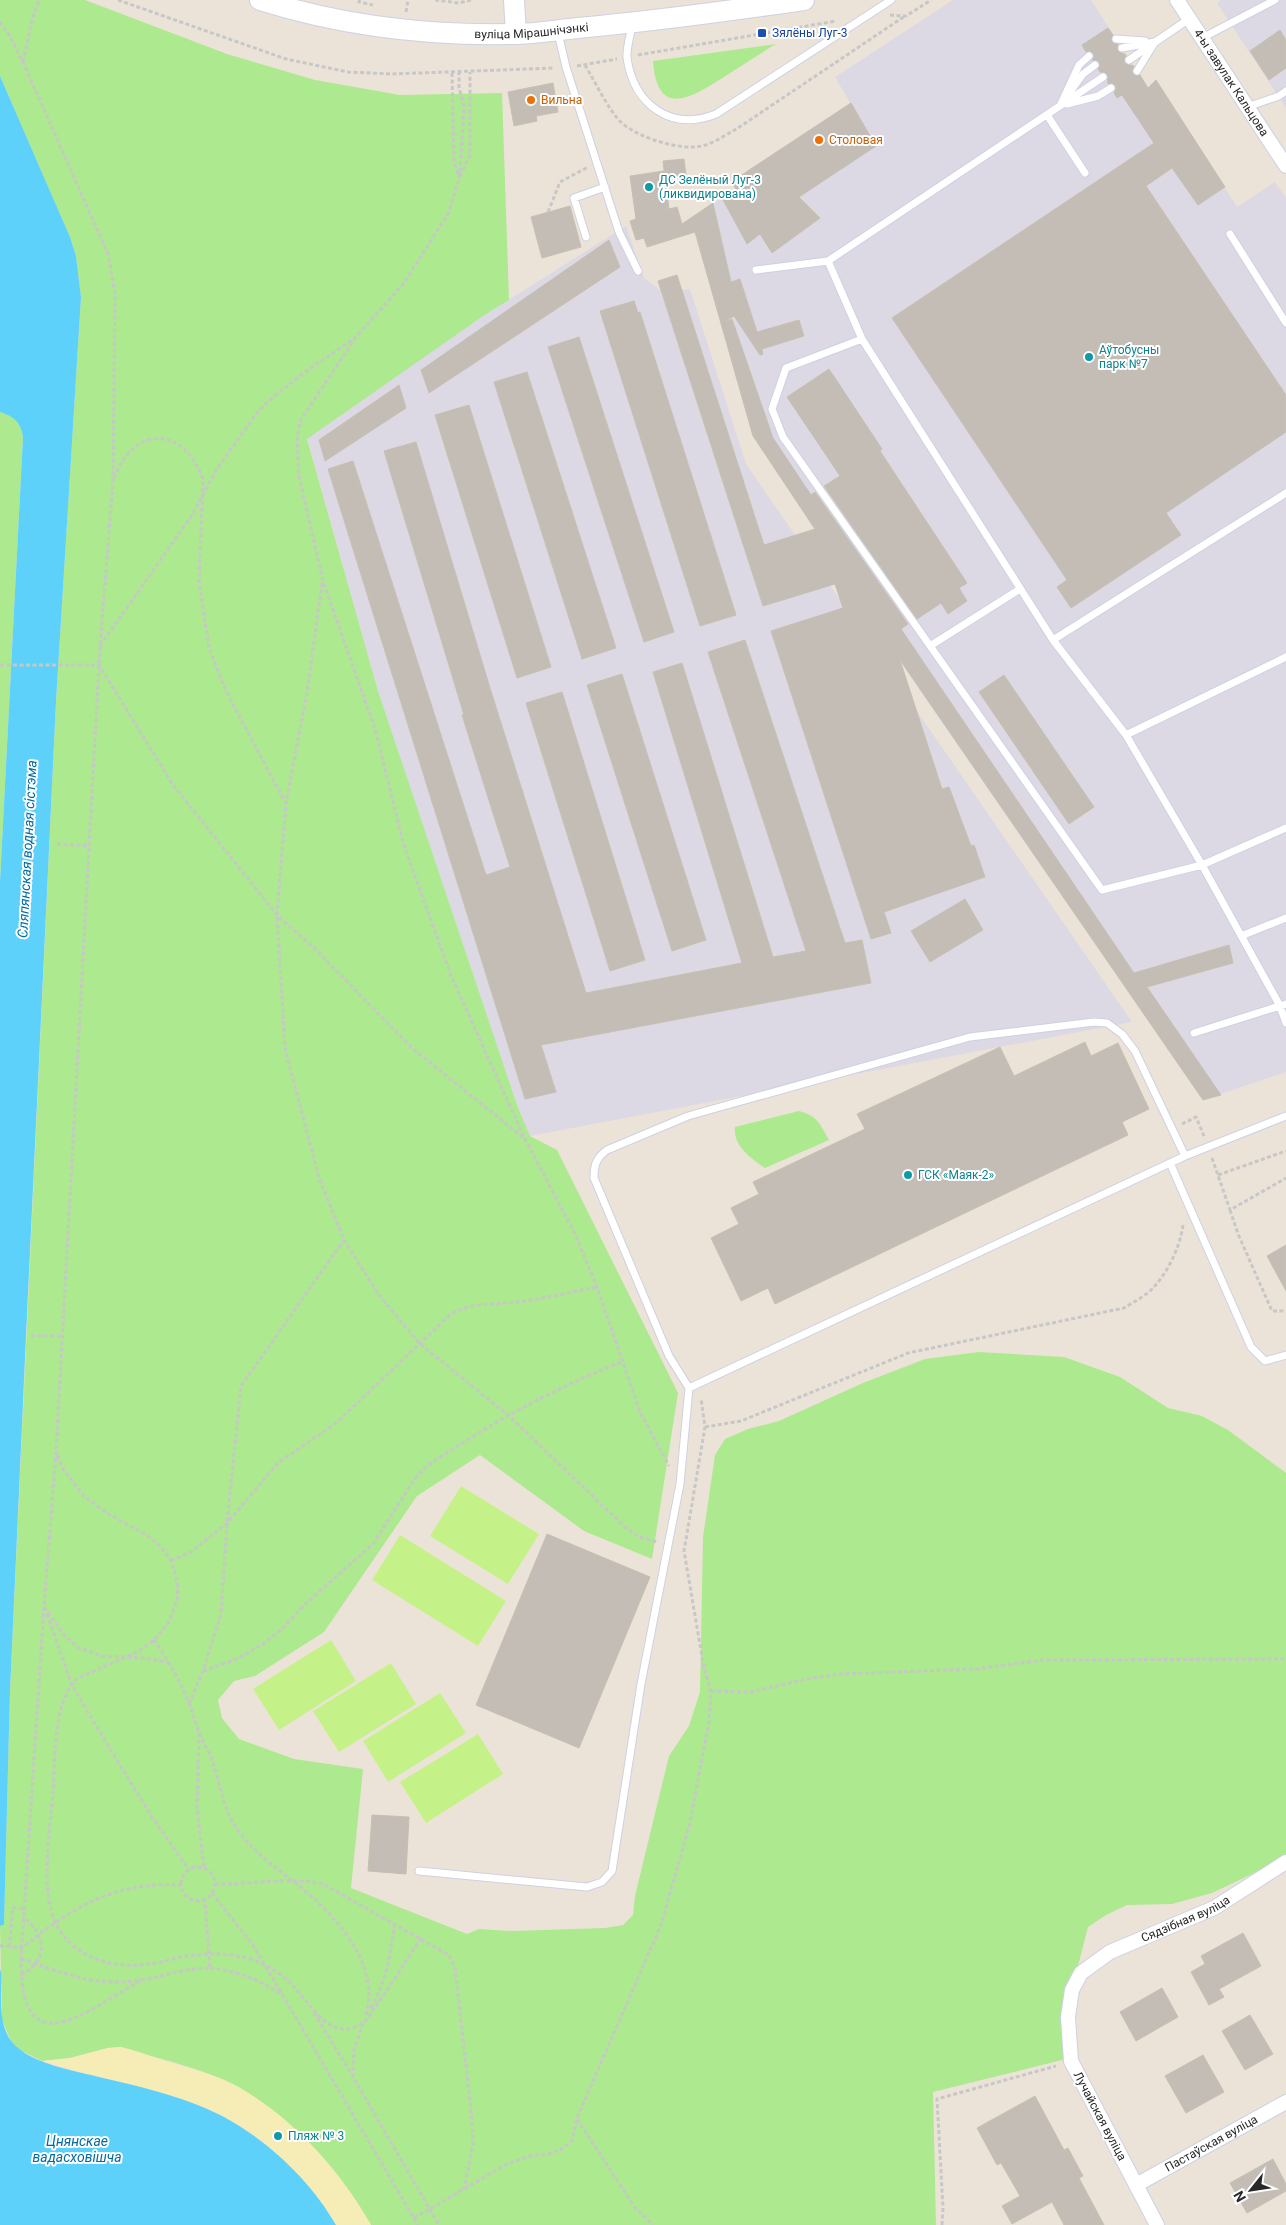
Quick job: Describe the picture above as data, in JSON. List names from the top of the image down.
{
  "streets": {
    "main road": ["вуліца Мірашнічэнкі"],
    "street": [
      "4-ы завулак Кальцова",
      "Сядзібная вуліца",
      "Лучайская вуліца",
      "Пастаўская вуліца"
    ]
  },
  "crossings": [
    ["Сядзібная вуліца", "Лучайская вуліца"],
    ["Лучайская вуліца", "Пастаўская вуліца"]
  ],
  "water": ["Сляпянская водная сістэма", "Цнянскае вадасховішча"],
  "places": {
    "transit": ["Зялёны Луг-3"],
    "other": [
      "Вильна",
      "Столовая",
      "ДС Зелёный Луг-3 (ликвидирована)",
      "Аўтобусны парк №7",
      "ГСК «Маяк-2»",
      "Пляж № 3"
    ]
  },
  "north": "bottom left"
}
